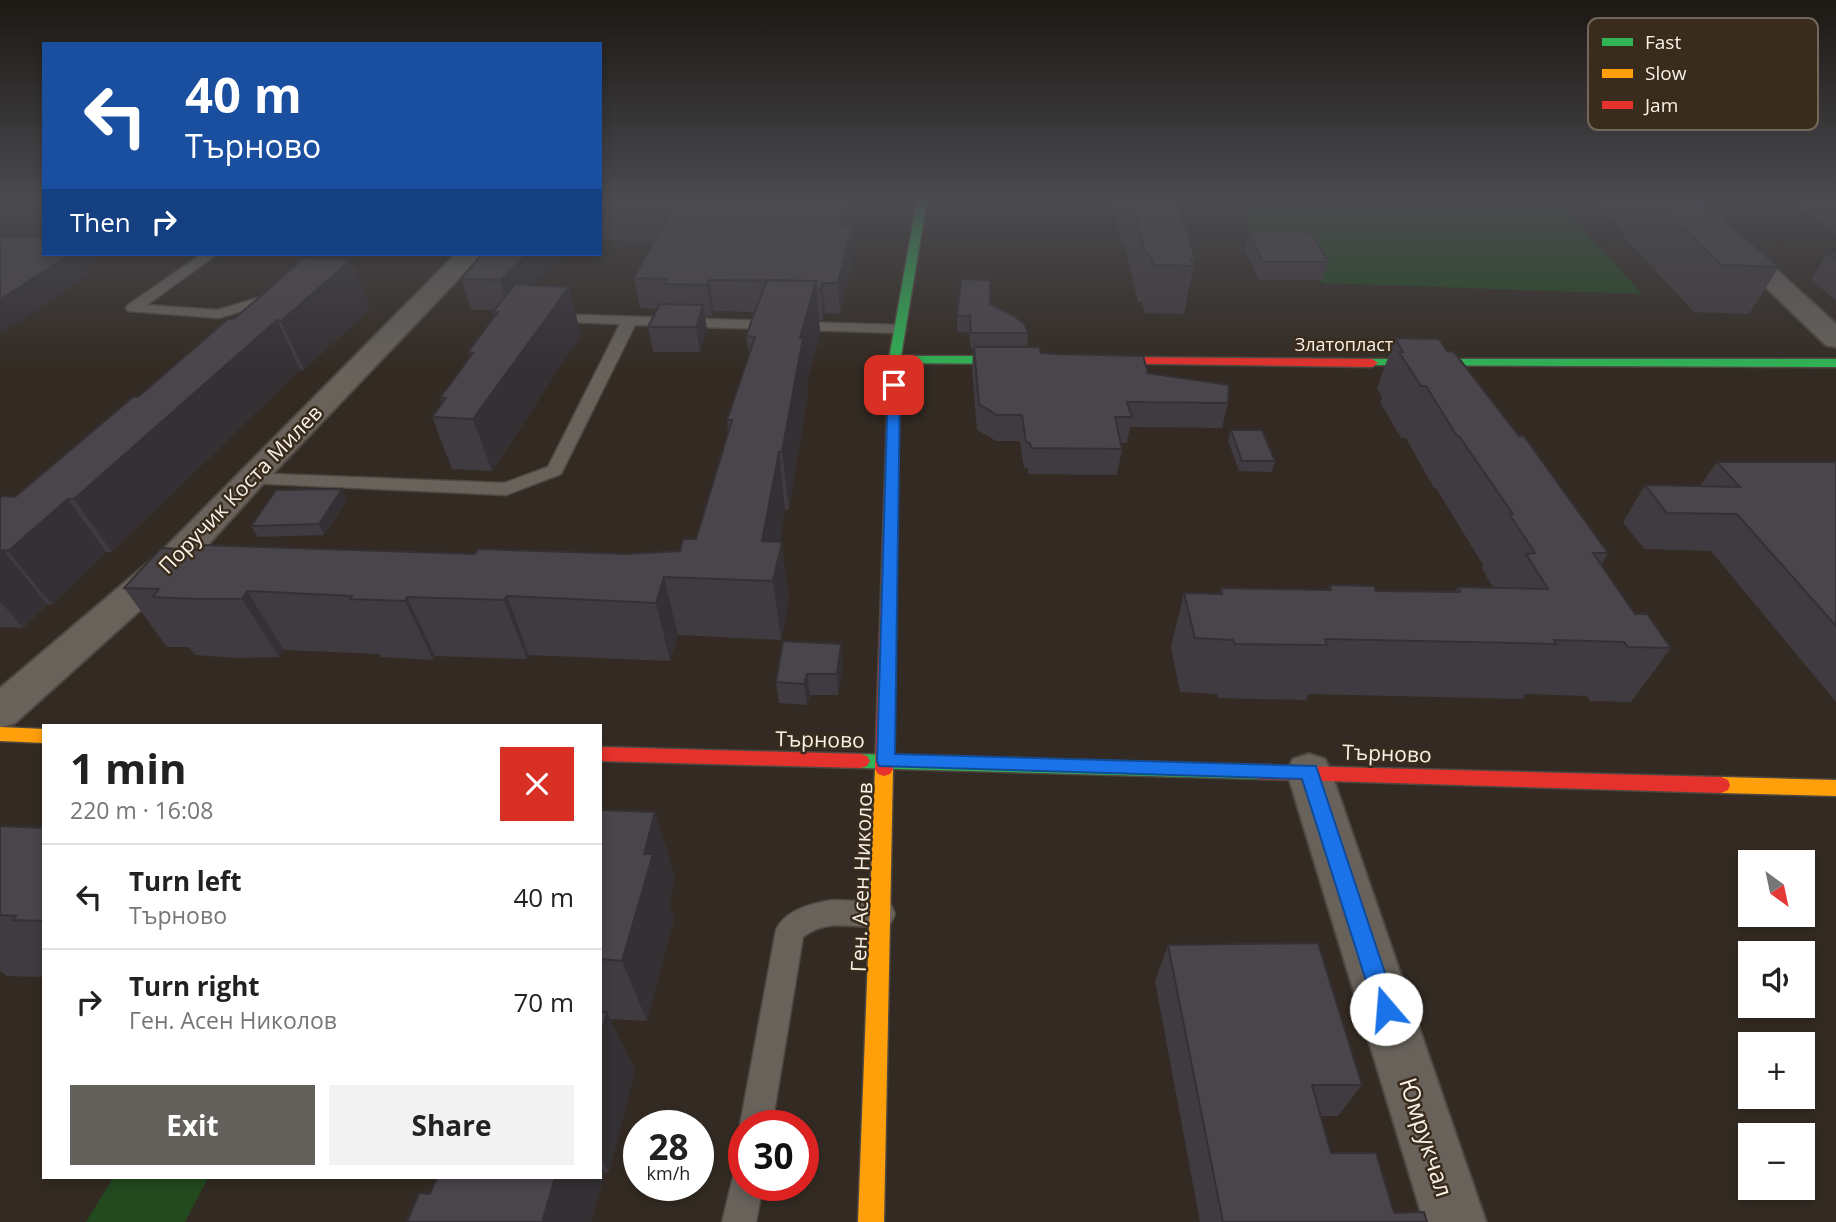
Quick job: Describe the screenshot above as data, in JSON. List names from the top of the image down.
{
  "streets": {
    "street": [
      "Златопласт",
      "Поручик Коста Милев",
      "Търново",
      "Ген. Асен Николов",
      "Юмрукчал"
    ]
  },
  "crossings": [
    ["Търново", "Ген. Асен Николов"],
    ["Търново", "Юмрукчал"]
  ],
  "legend": ["Fast", "Slow", "Jam"],
  "north": "bottom right",
  "page": {
    "turn": ["40 m", "Търново"],
    "then": "Then",
    "heading": ["1 min", "220 m · 16:08"],
    "list": [
      {
        "name": "Turn left",
        "note": "Търново",
        "value": "40 m"
      },
      {
        "name": "Turn right",
        "note": "Ген. Асен Николов",
        "value": "70 m"
      }
    ],
    "map_buttons": ["+", "−"],
    "buttons": ["Exit", "Share"],
    "speed": "28 km/h",
    "limit": "30"
  }
}
